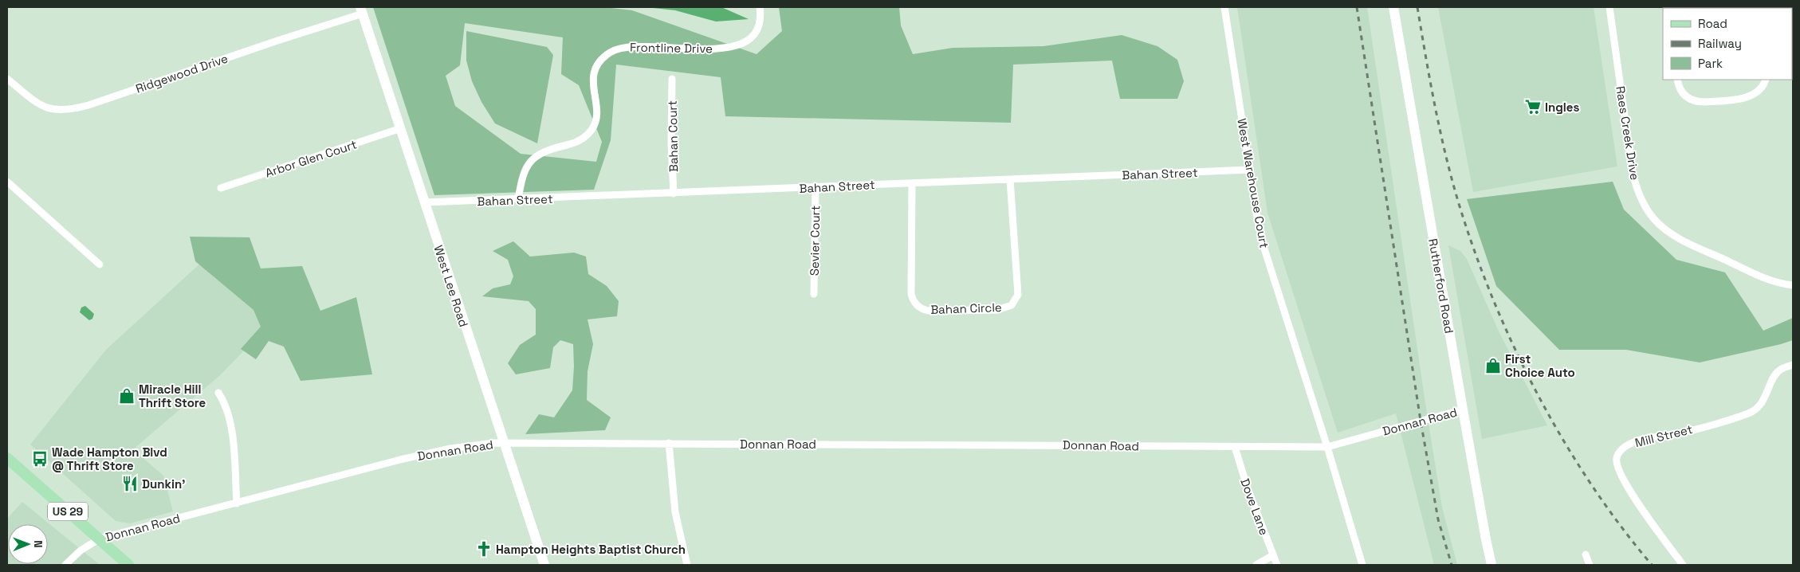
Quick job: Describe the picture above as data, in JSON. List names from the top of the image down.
{
  "streets": {
    "main road": ["US 29"],
    "street": [
      "Frontline Drive",
      "Ridgewood Drive",
      "Raes Creek Drive",
      "Bahan Court",
      "Arbor Glen Court",
      "Bahan Street",
      "West Warehouse Court",
      "Sevier Court",
      "West Lee Road",
      "Rutherford Road",
      "Bahan Circle",
      "Donnan Road",
      "Mill Street",
      "Dove Lane"
    ]
  },
  "crossings": [
    ["Frontline Drive", "Bahan Street"],
    ["Ridgewood Drive", "West Lee Road"],
    ["Bahan Court", "Bahan Street"],
    ["Arbor Glen Court", "West Lee Road"],
    ["Bahan Street", "West Warehouse Court"],
    ["Bahan Street", "Sevier Court"],
    ["Bahan Street", "West Lee Road"],
    ["Bahan Street", "Bahan Circle"],
    ["West Warehouse Court", "Donnan Road"],
    ["West Lee Road", "Donnan Road"],
    ["Rutherford Road", "Donnan Road"],
    ["Donnan Road", "Dove Lane"],
    ["Donnan Road", "US 29"]
  ],
  "places": {
    "supermarket": ["Ingles"],
    "shop": ["First Choice Auto", "Miracle Hill Thrift Store"],
    "bus stop": ["Wade Hampton Blvd @ Thrift Store"],
    "restaurant": ["Dunkin'"],
    "church": ["Hampton Heights Baptist Church"]
  },
  "legend": ["Road", "Railway", "Park"],
  "north": "right"
}
